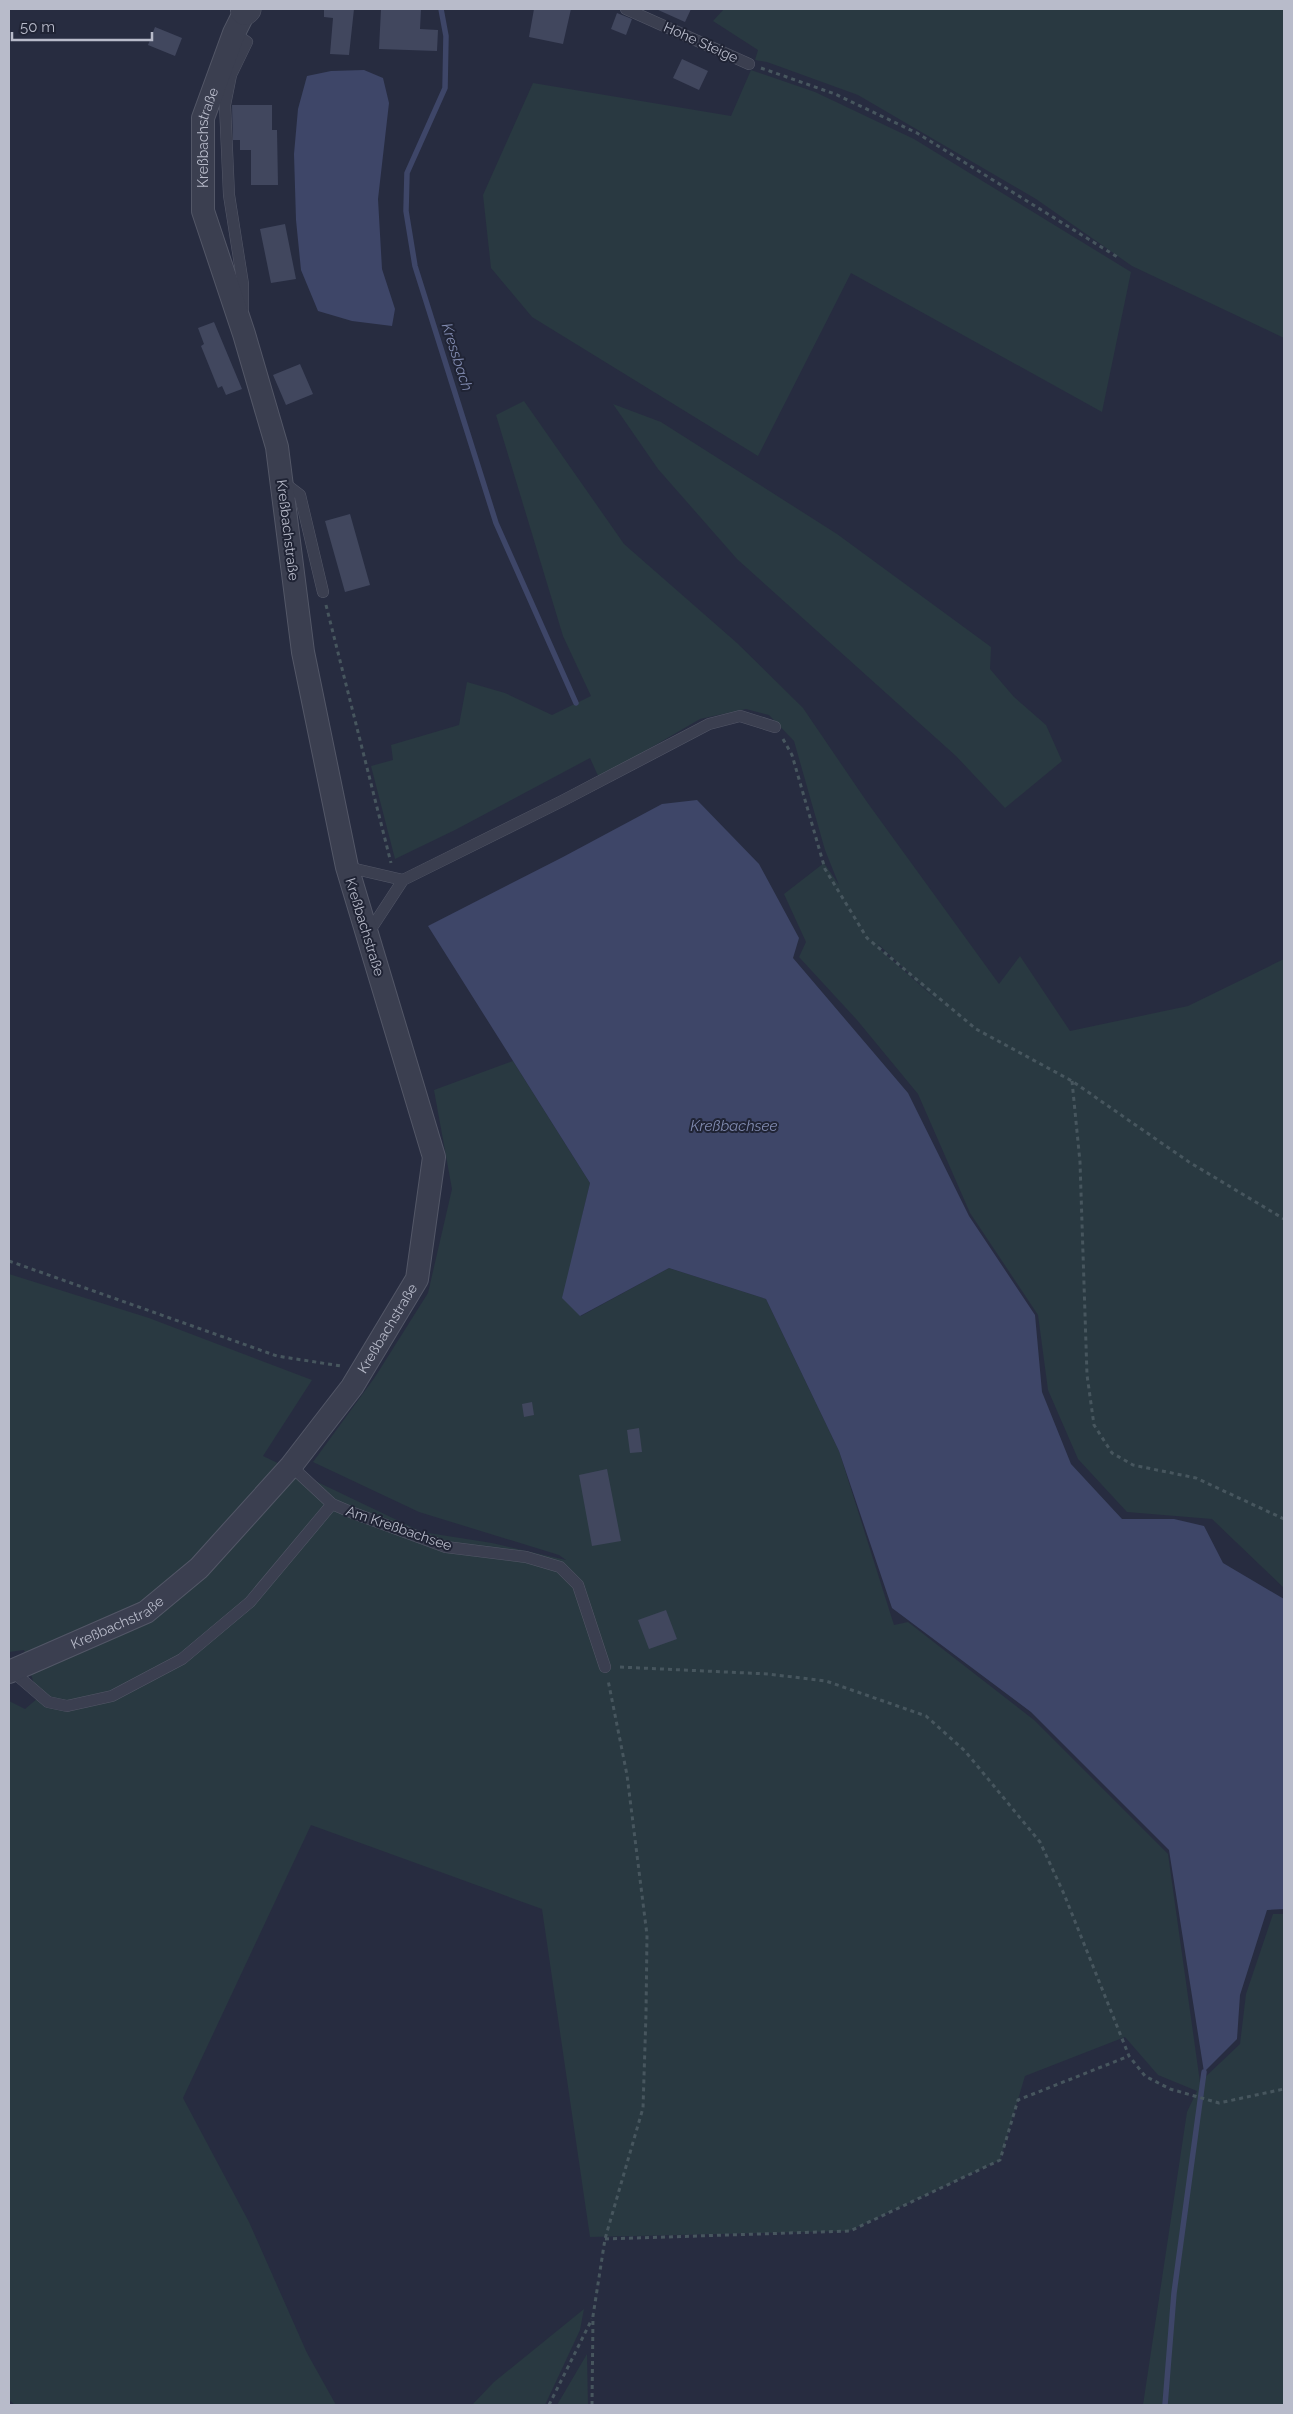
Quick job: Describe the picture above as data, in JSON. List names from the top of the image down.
{
  "streets": {
    "street": ["Kreßbachstraße"],
    "lane": ["Hohe Steige", "Am Kreßbachsee"]
  },
  "crossings": [
    ["Kreßbachstraße", "Am Kreßbachsee"]
  ],
  "water": ["Kressbach", "Kreßbachsee"],
  "scale_bar": "50 m"
}
